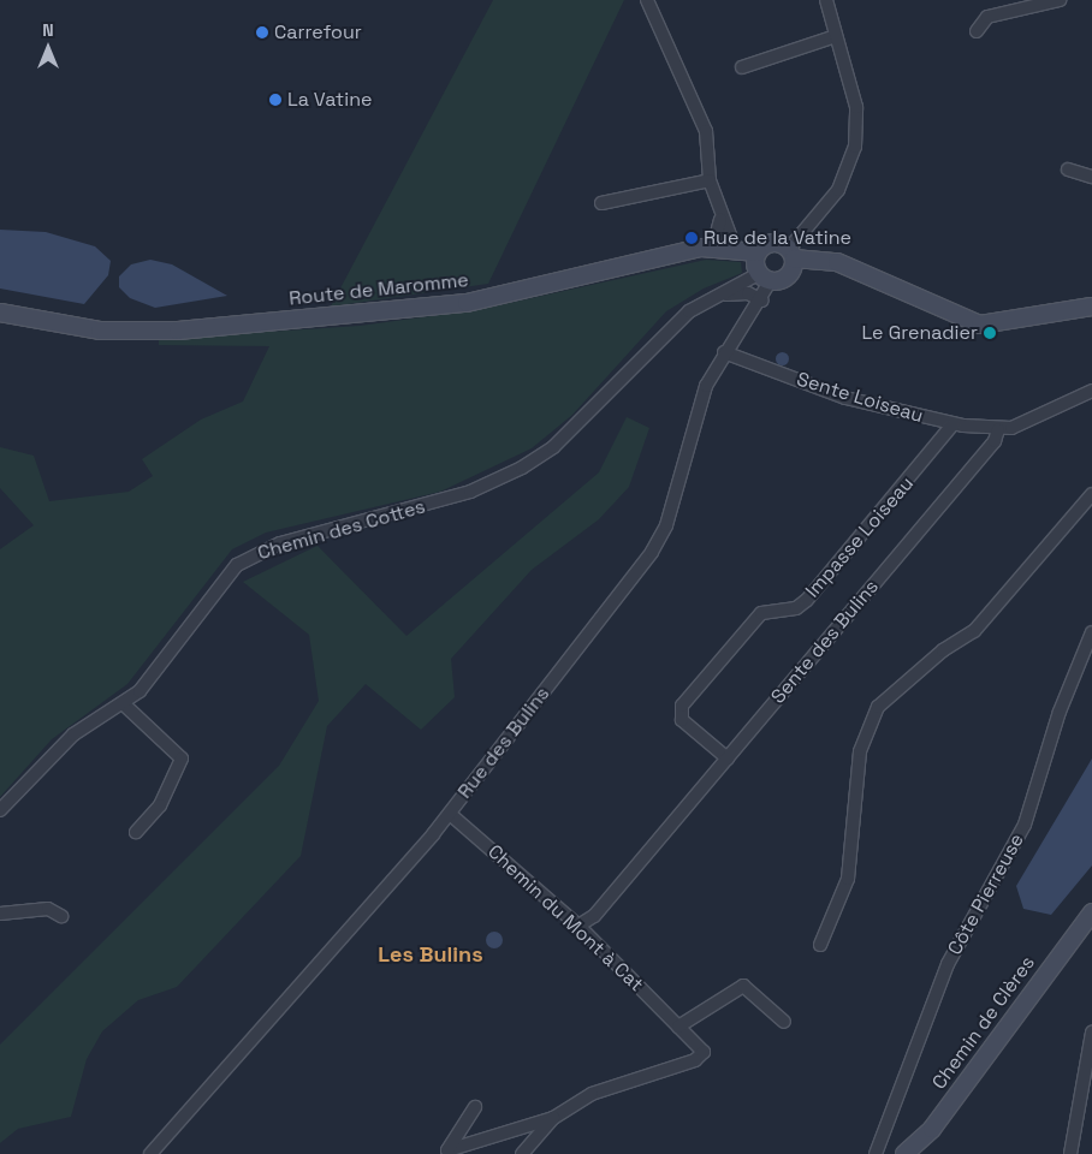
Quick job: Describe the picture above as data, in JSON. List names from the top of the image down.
{
  "streets": {
    "street": [
      "Route de Maromme",
      "Sente Loiseau",
      "Chemin des Cottes",
      "Impasse Loiseau",
      "Sente des Bulins",
      "Rue des Bulins",
      "Côte Pierreuse",
      "Chemin du Mont à Cat",
      "Chemin de Clères"
    ]
  },
  "crossings": [
    ["Sente Loiseau", "Impasse Loiseau"],
    ["Sente Loiseau", "Sente des Bulins"],
    ["Sente Loiseau", "Rue des Bulins"],
    ["Chemin des Cottes", "Rue des Bulins"],
    ["Impasse Loiseau", "Sente des Bulins"],
    ["Sente des Bulins", "Chemin du Mont à Cat"],
    ["Rue des Bulins", "Chemin du Mont à Cat"]
  ],
  "districts": ["Les Bulins"],
  "places": [
    "Carrefour",
    "La Vatine",
    "Rue de la Vatine",
    "Le Grenadier"
  ],
  "north": "top"
}
